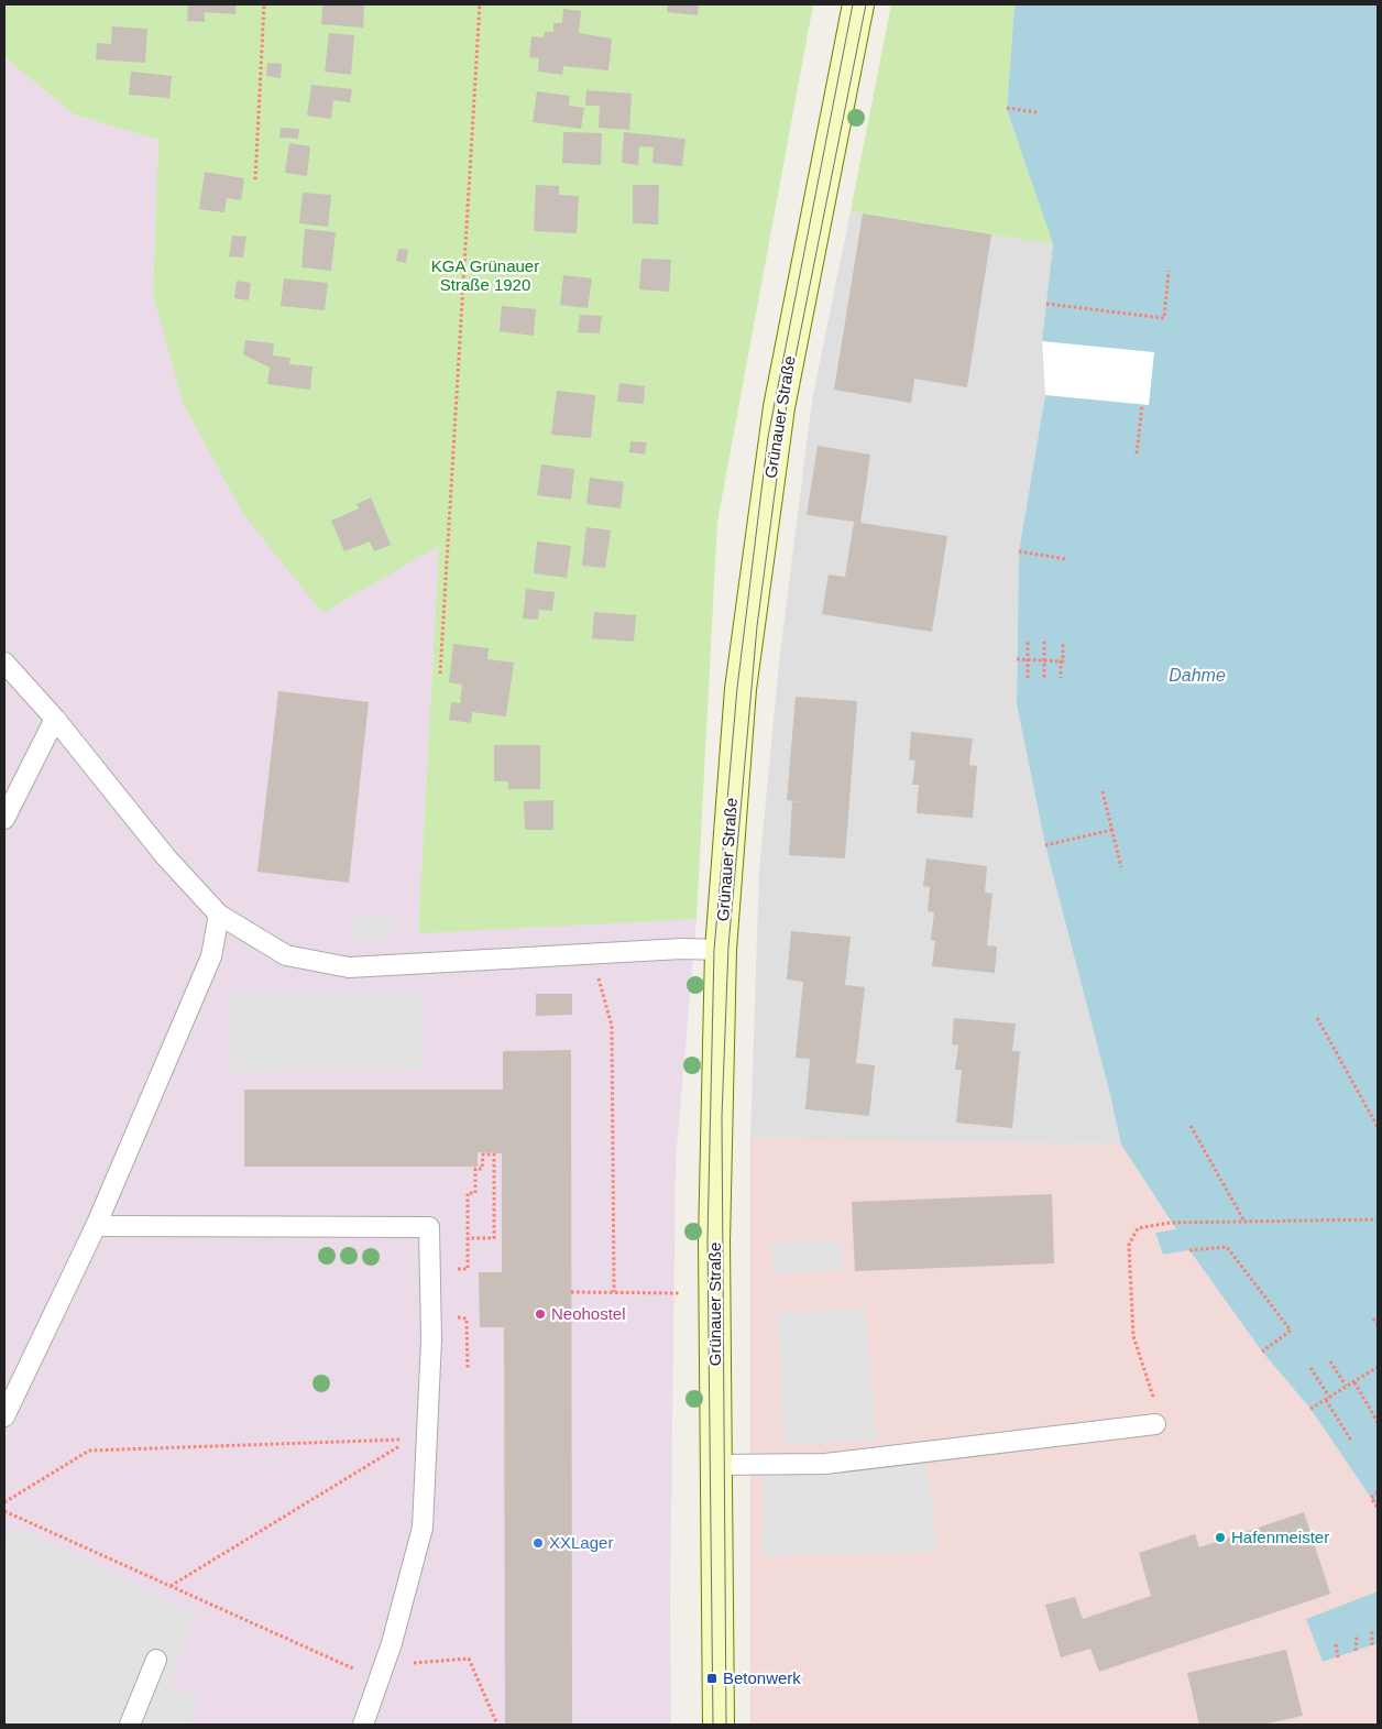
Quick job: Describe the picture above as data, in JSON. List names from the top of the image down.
{
  "streets": {
    "main road": ["Grünauer Straße"]
  },
  "water": ["Dahme"],
  "parks": ["KGA Grünauer Straße 1920"],
  "places": {
    "other": ["Neohostel", "Hafenmeister", "XXLager"],
    "transit": ["Betonwerk"]
  }
}
